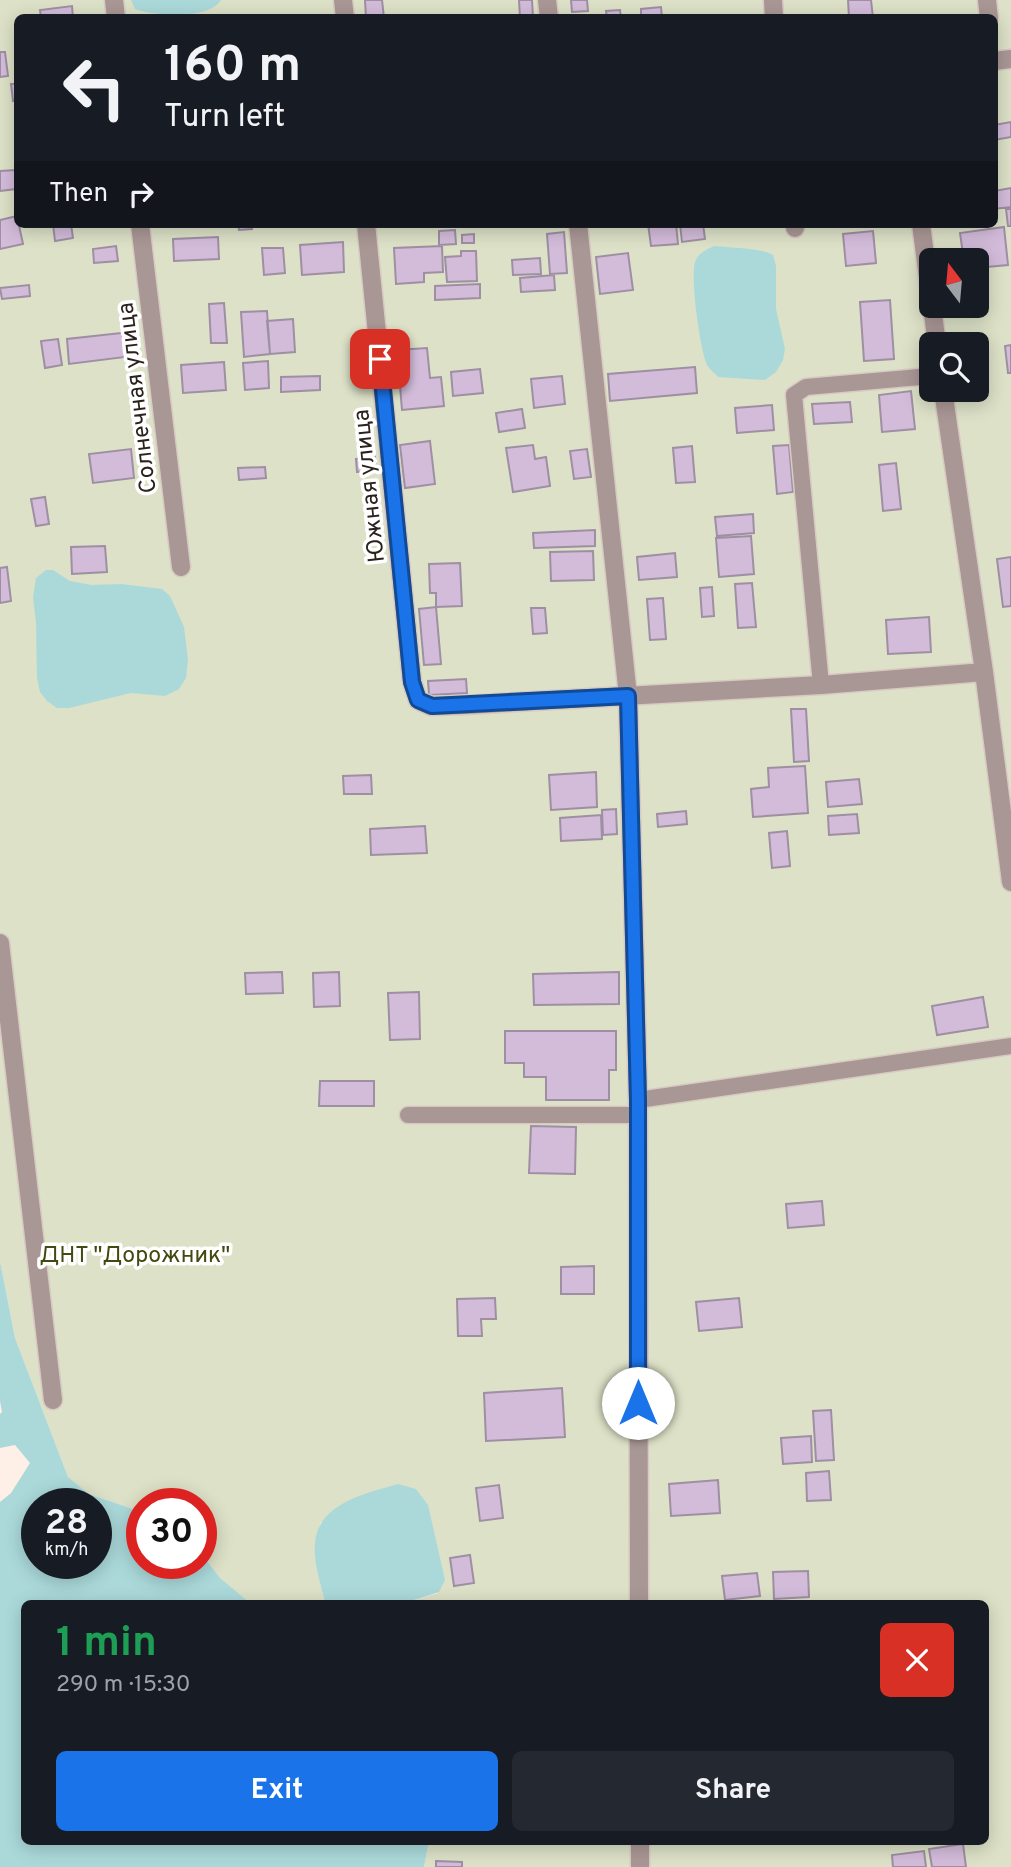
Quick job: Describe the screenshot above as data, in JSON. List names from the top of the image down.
{
  "streets": {
    "street": ["Солнечная улица", "Южная улица"]
  },
  "parks": ["ДНТ \"Дорожник\""],
  "north": "top",
  "page": {
    "turn": ["160 m", "Turn left"],
    "then": "Then",
    "speed": "28 km/h",
    "limit": "30",
    "heading": ["1 min", "290 m · 15:30"],
    "buttons": ["Exit", "Share"]
  }
}
